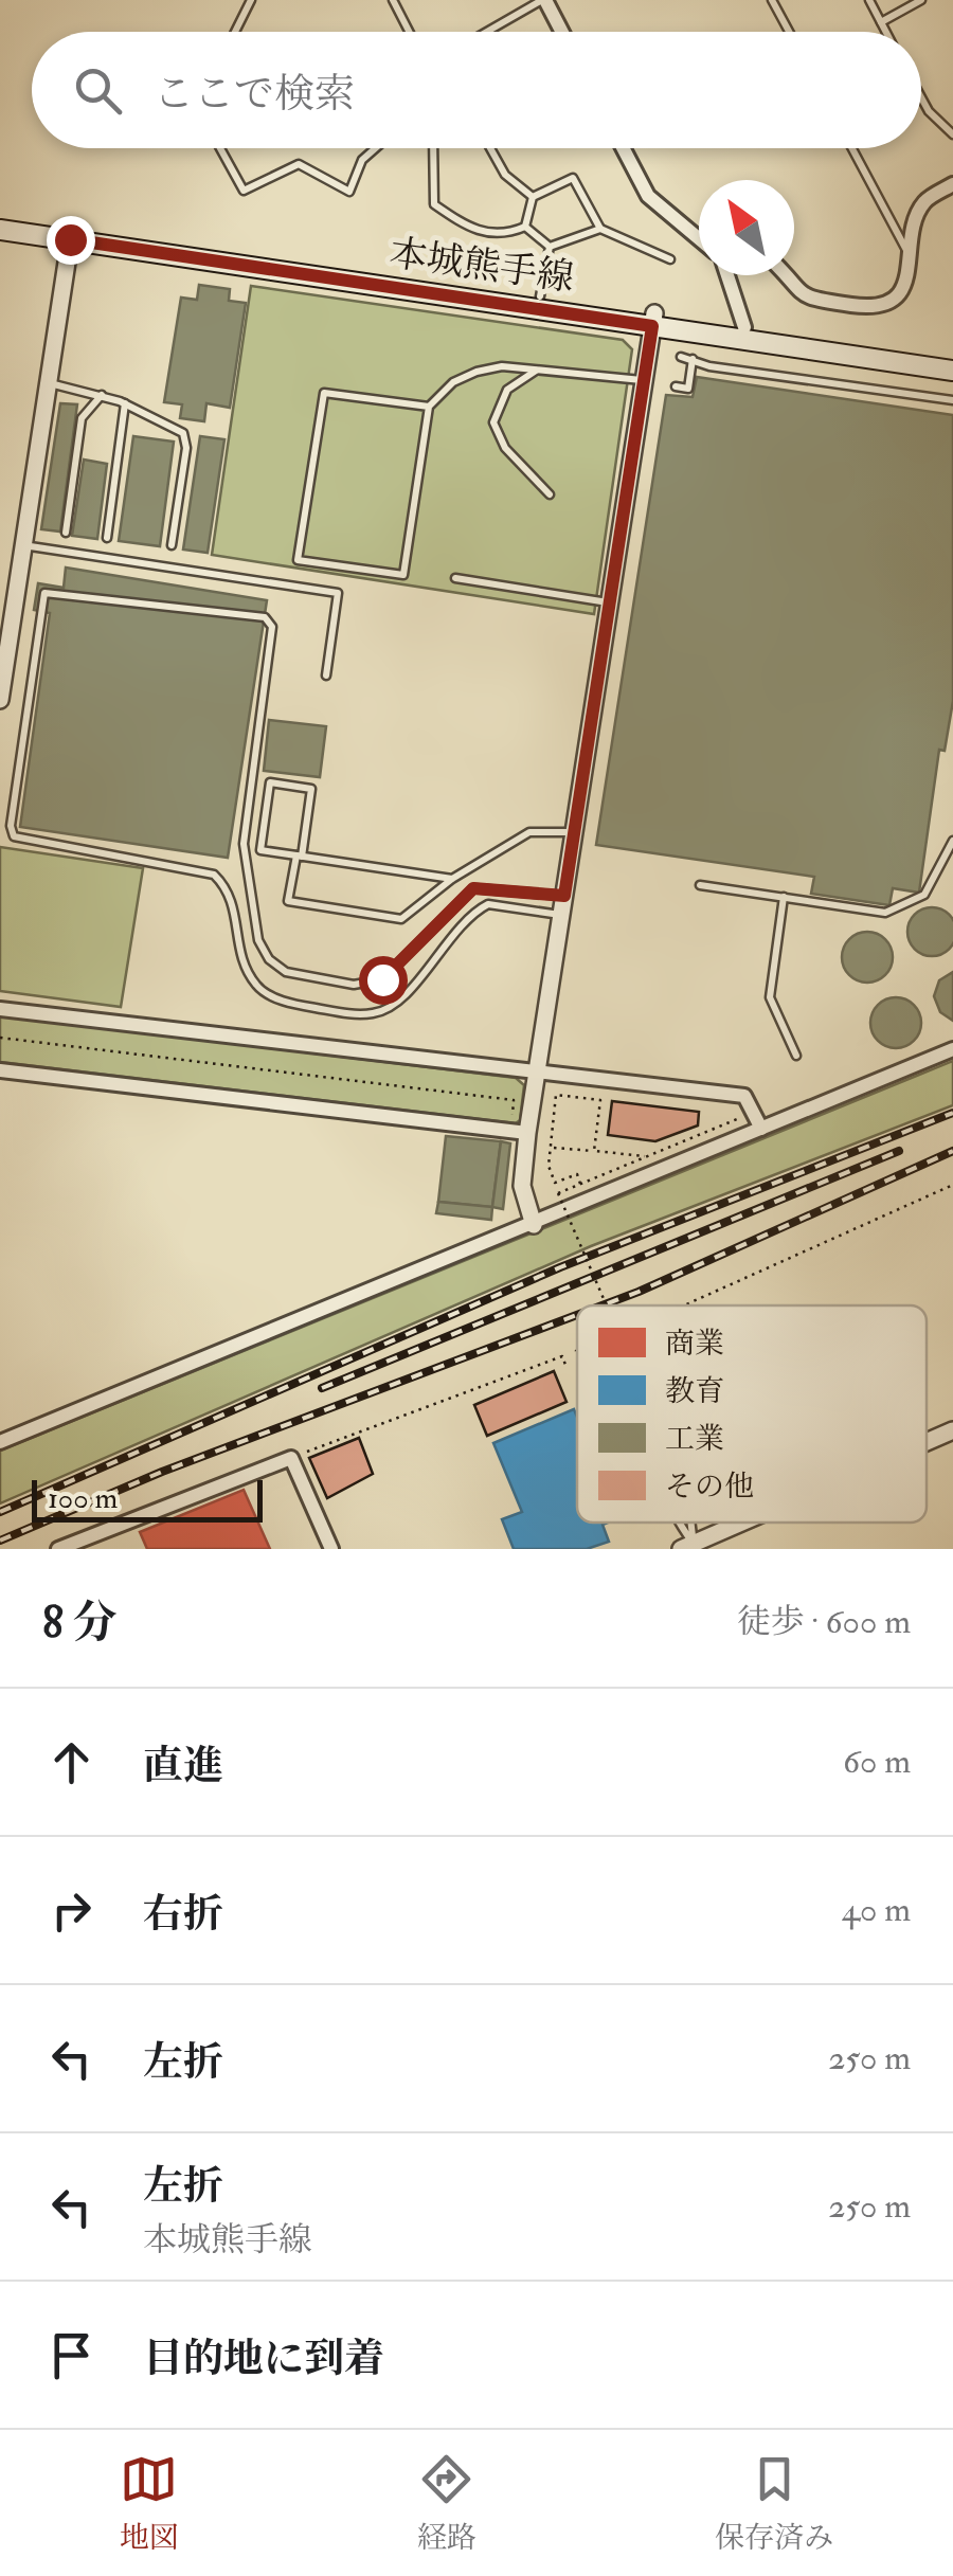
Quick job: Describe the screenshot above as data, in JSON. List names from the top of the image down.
{
  "streets": {
    "main road": ["本城熊手線"]
  },
  "legend": [
    "商業",
    "教育",
    "工業",
    "その他"
  ],
  "scale_bar": "100 m",
  "north": "top left",
  "page": {
    "search": "ここで検索",
    "scale": "100 m",
    "heading": ["8 分", "徒歩 · 600 m"],
    "list": [
      ["直進", "60 m"],
      ["右折", "40 m"],
      ["左折", "250 m"],
      ["左折", "本城熊手線", "250 m"],
      "目的地に到着"
    ],
    "nav": ["地図", "経路", "保存済み"]
  }
}
